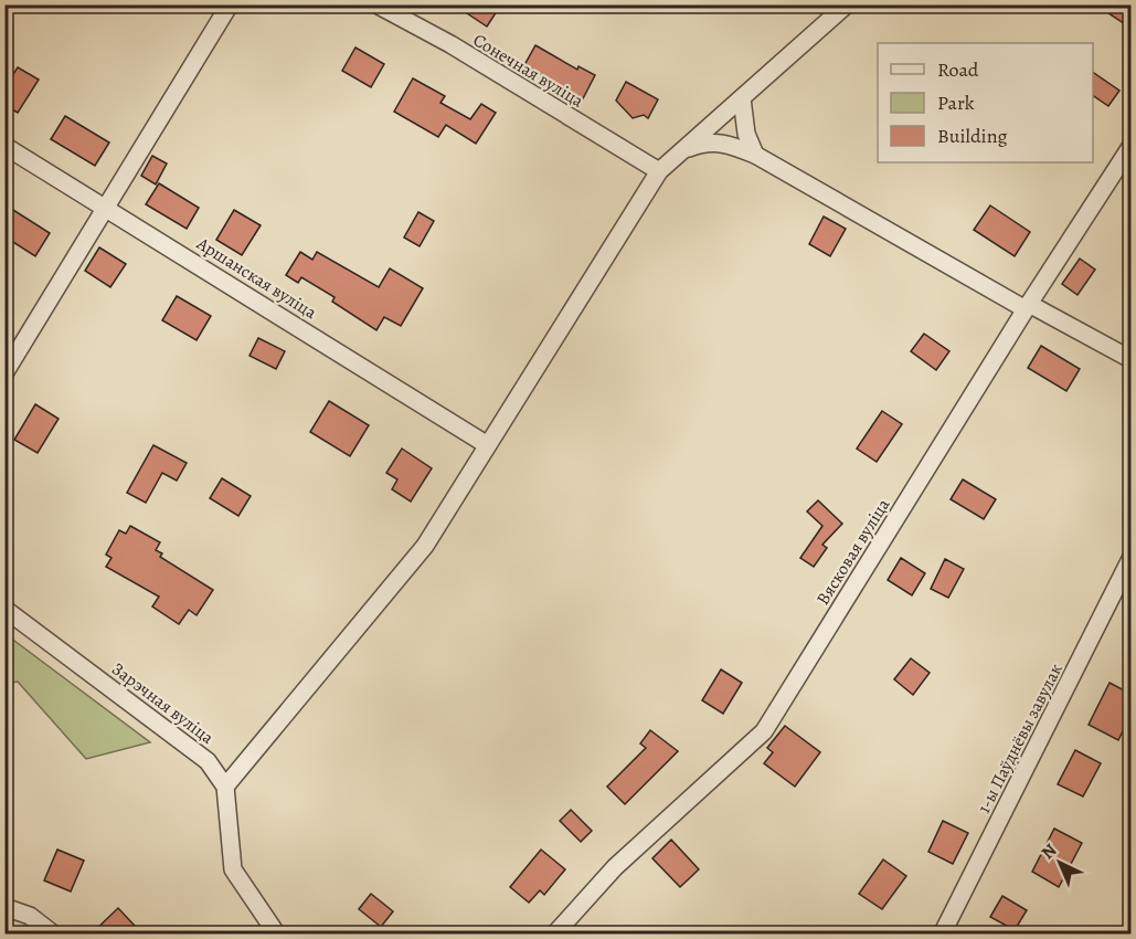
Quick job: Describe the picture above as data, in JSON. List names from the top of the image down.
{
  "streets": {
    "street": [
      "Сонечная вуліца",
      "Аршанская вуліца",
      "Вясковая вуліца",
      "Зарэчная вуліца",
      "1-ы Паўднёвы завулак"
    ]
  },
  "legend": ["Road", "Park", "Building"],
  "north": "top left"
}
